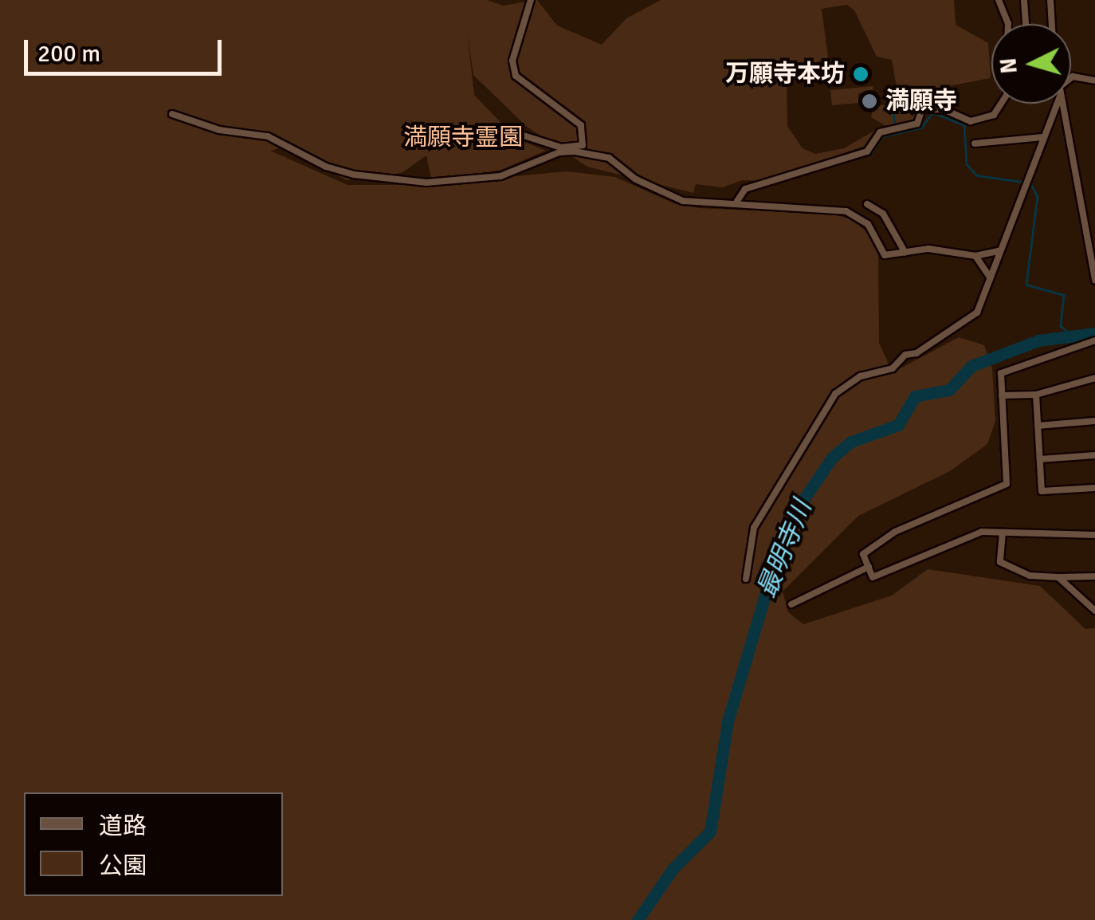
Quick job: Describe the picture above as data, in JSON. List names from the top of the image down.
{
  "water": ["最明寺川"],
  "parks": ["満願寺霊園"],
  "places": ["万願寺本坊", "満願寺"],
  "legend": ["道路", "公園"],
  "scale_bar": "200 m",
  "north": "left"
}
